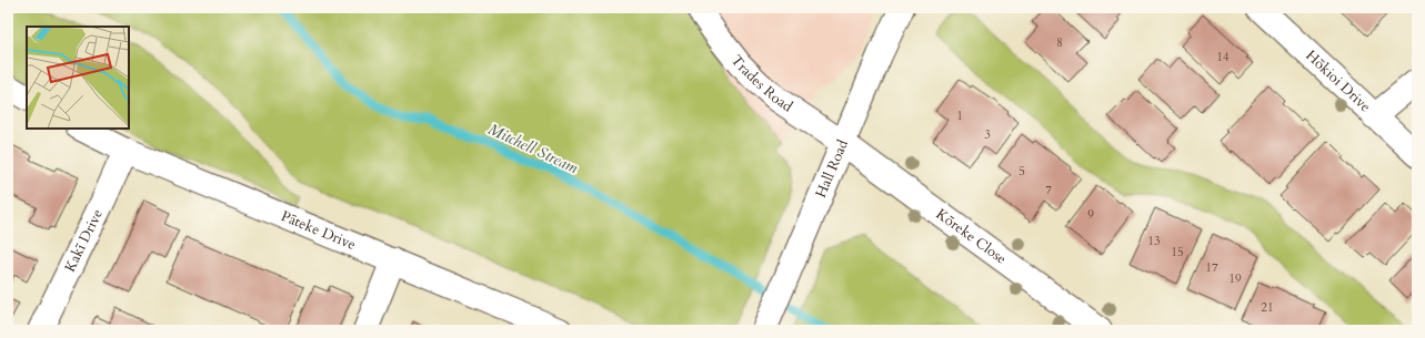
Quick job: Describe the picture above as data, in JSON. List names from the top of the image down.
{
  "streets": {
    "street": [
      "Trades Road",
      "Hōkioi Drive",
      "Hall Road",
      "Pāteke Drive",
      "Kōreke Close",
      "Kakī Drive"
    ]
  },
  "crossings": [
    ["Trades Road", "Hall Road"],
    ["Trades Road", "Kōreke Close"],
    ["Hall Road", "Kōreke Close"],
    ["Pāteke Drive", "Kakī Drive"]
  ],
  "water": ["Mitchell Stream"],
  "house_numbers": [
    "8",
    "14",
    "1",
    "3",
    "5",
    "7",
    "9",
    "13",
    "15",
    "17",
    "19",
    "21"
  ]
}
